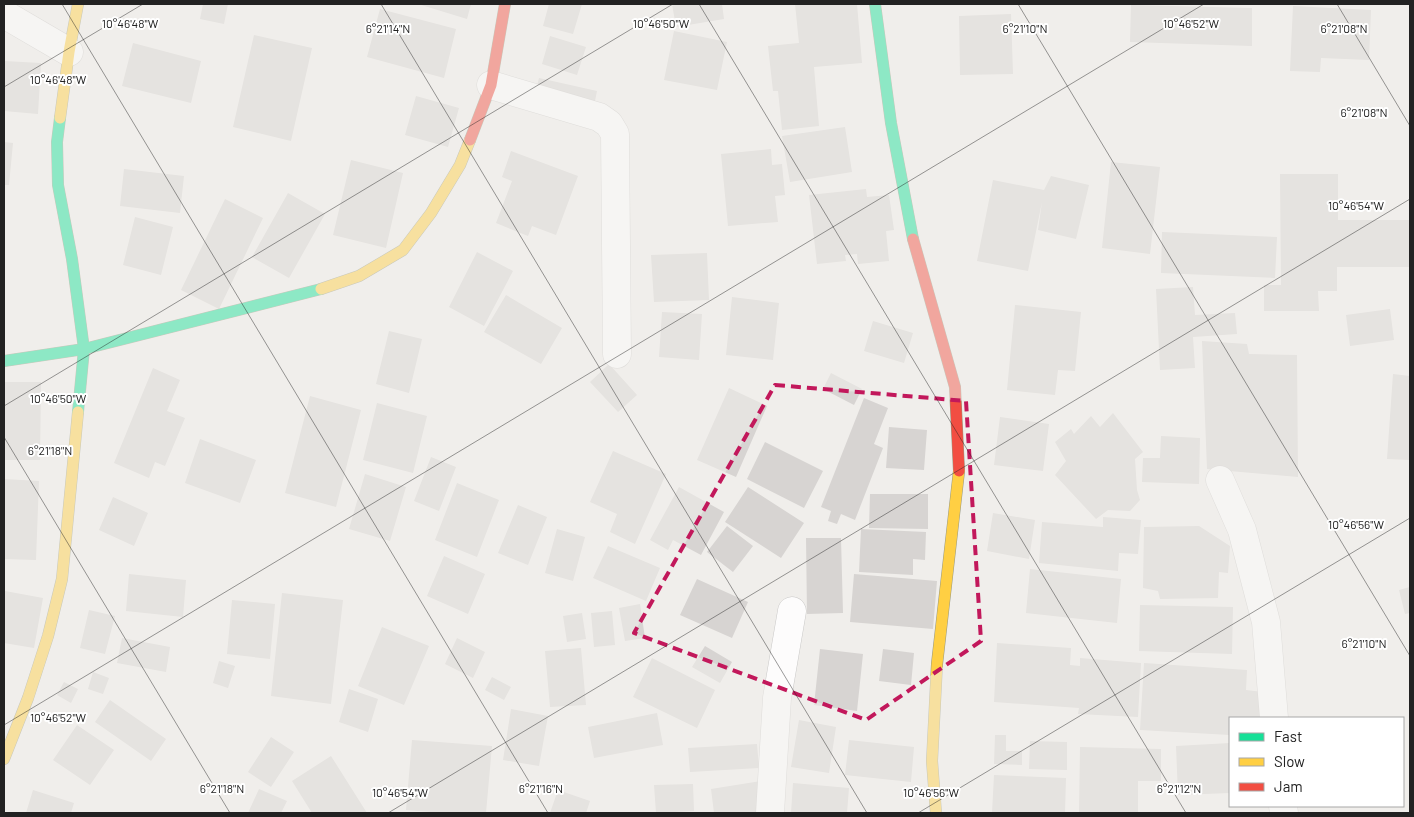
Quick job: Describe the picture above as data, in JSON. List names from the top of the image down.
{
  "legend": ["Fast", "Slow", "Jam"],
  "coordinates": [
    "10°46'50\"W",
    "10°46'48\"W",
    "10°46'52\"W",
    "6°21'08\"N",
    "6°21'14\"N",
    "6°21'10\"N",
    "10°46'54\"W",
    "6°21'18\"N",
    "10°46'56\"W",
    "6°21'16\"N",
    "6°21'12\"N"
  ]
}
